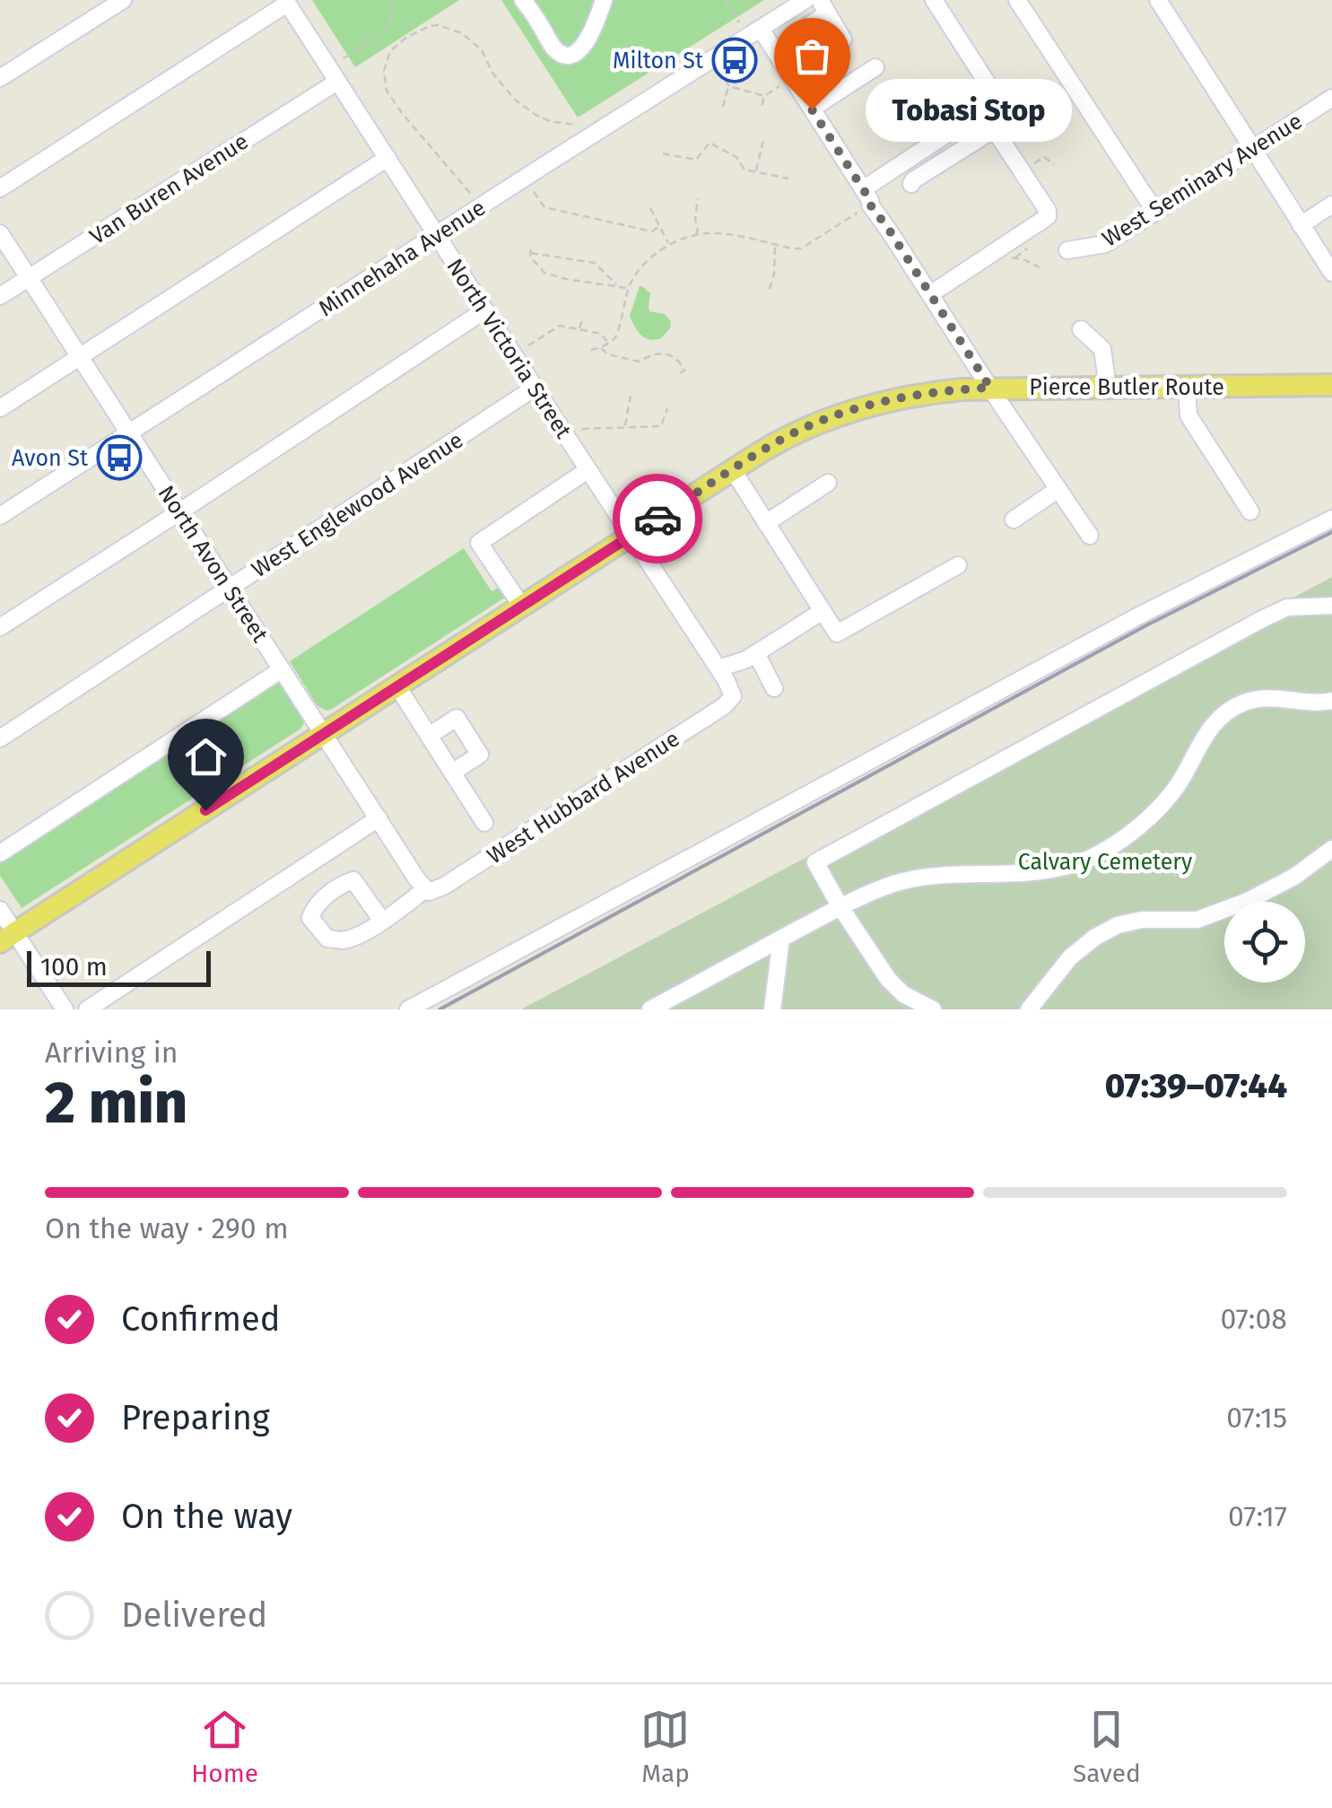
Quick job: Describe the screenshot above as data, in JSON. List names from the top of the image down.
{
  "streets": {
    "main road": ["Pierce Butler Route"],
    "street": [
      "West Seminary Avenue",
      "Van Buren Avenue",
      "Minnehaha Avenue",
      "North Victoria Street",
      "West Englewood Avenue",
      "North Avon Street",
      "West Hubbard Avenue"
    ]
  },
  "crossings": [
    ["Van Buren Avenue", "North Victoria Street"],
    ["Van Buren Avenue", "North Avon Street"],
    ["Minnehaha Avenue", "North Victoria Street"],
    ["Minnehaha Avenue", "North Avon Street"],
    ["North Victoria Street", "Pierce Butler Route"],
    ["North Victoria Street", "West Englewood Avenue"],
    ["North Victoria Street", "West Hubbard Avenue"],
    ["Pierce Butler Route", "North Avon Street"],
    ["West Englewood Avenue", "North Avon Street"],
    ["North Avon Street", "West Hubbard Avenue"]
  ],
  "parks": ["Calvary Cemetery"],
  "places": {
    "bus stop": ["Milton St", "Avon St"],
    "other": ["Tobasi Stop"]
  },
  "scale_bar": "100 m",
  "page": {
    "bubble": "Tobasi Stop",
    "scale": "100 m",
    "heading": ["2 min", "Arriving in", "07:39–07:44"],
    "bar": "On the way · 290 m",
    "list": [
      ["Confirmed", "07:08"],
      ["Preparing", "07:15"],
      ["On the way", "07:17"],
      "Delivered"
    ],
    "tabs": ["Home", "Map", "Saved"]
  }
}
